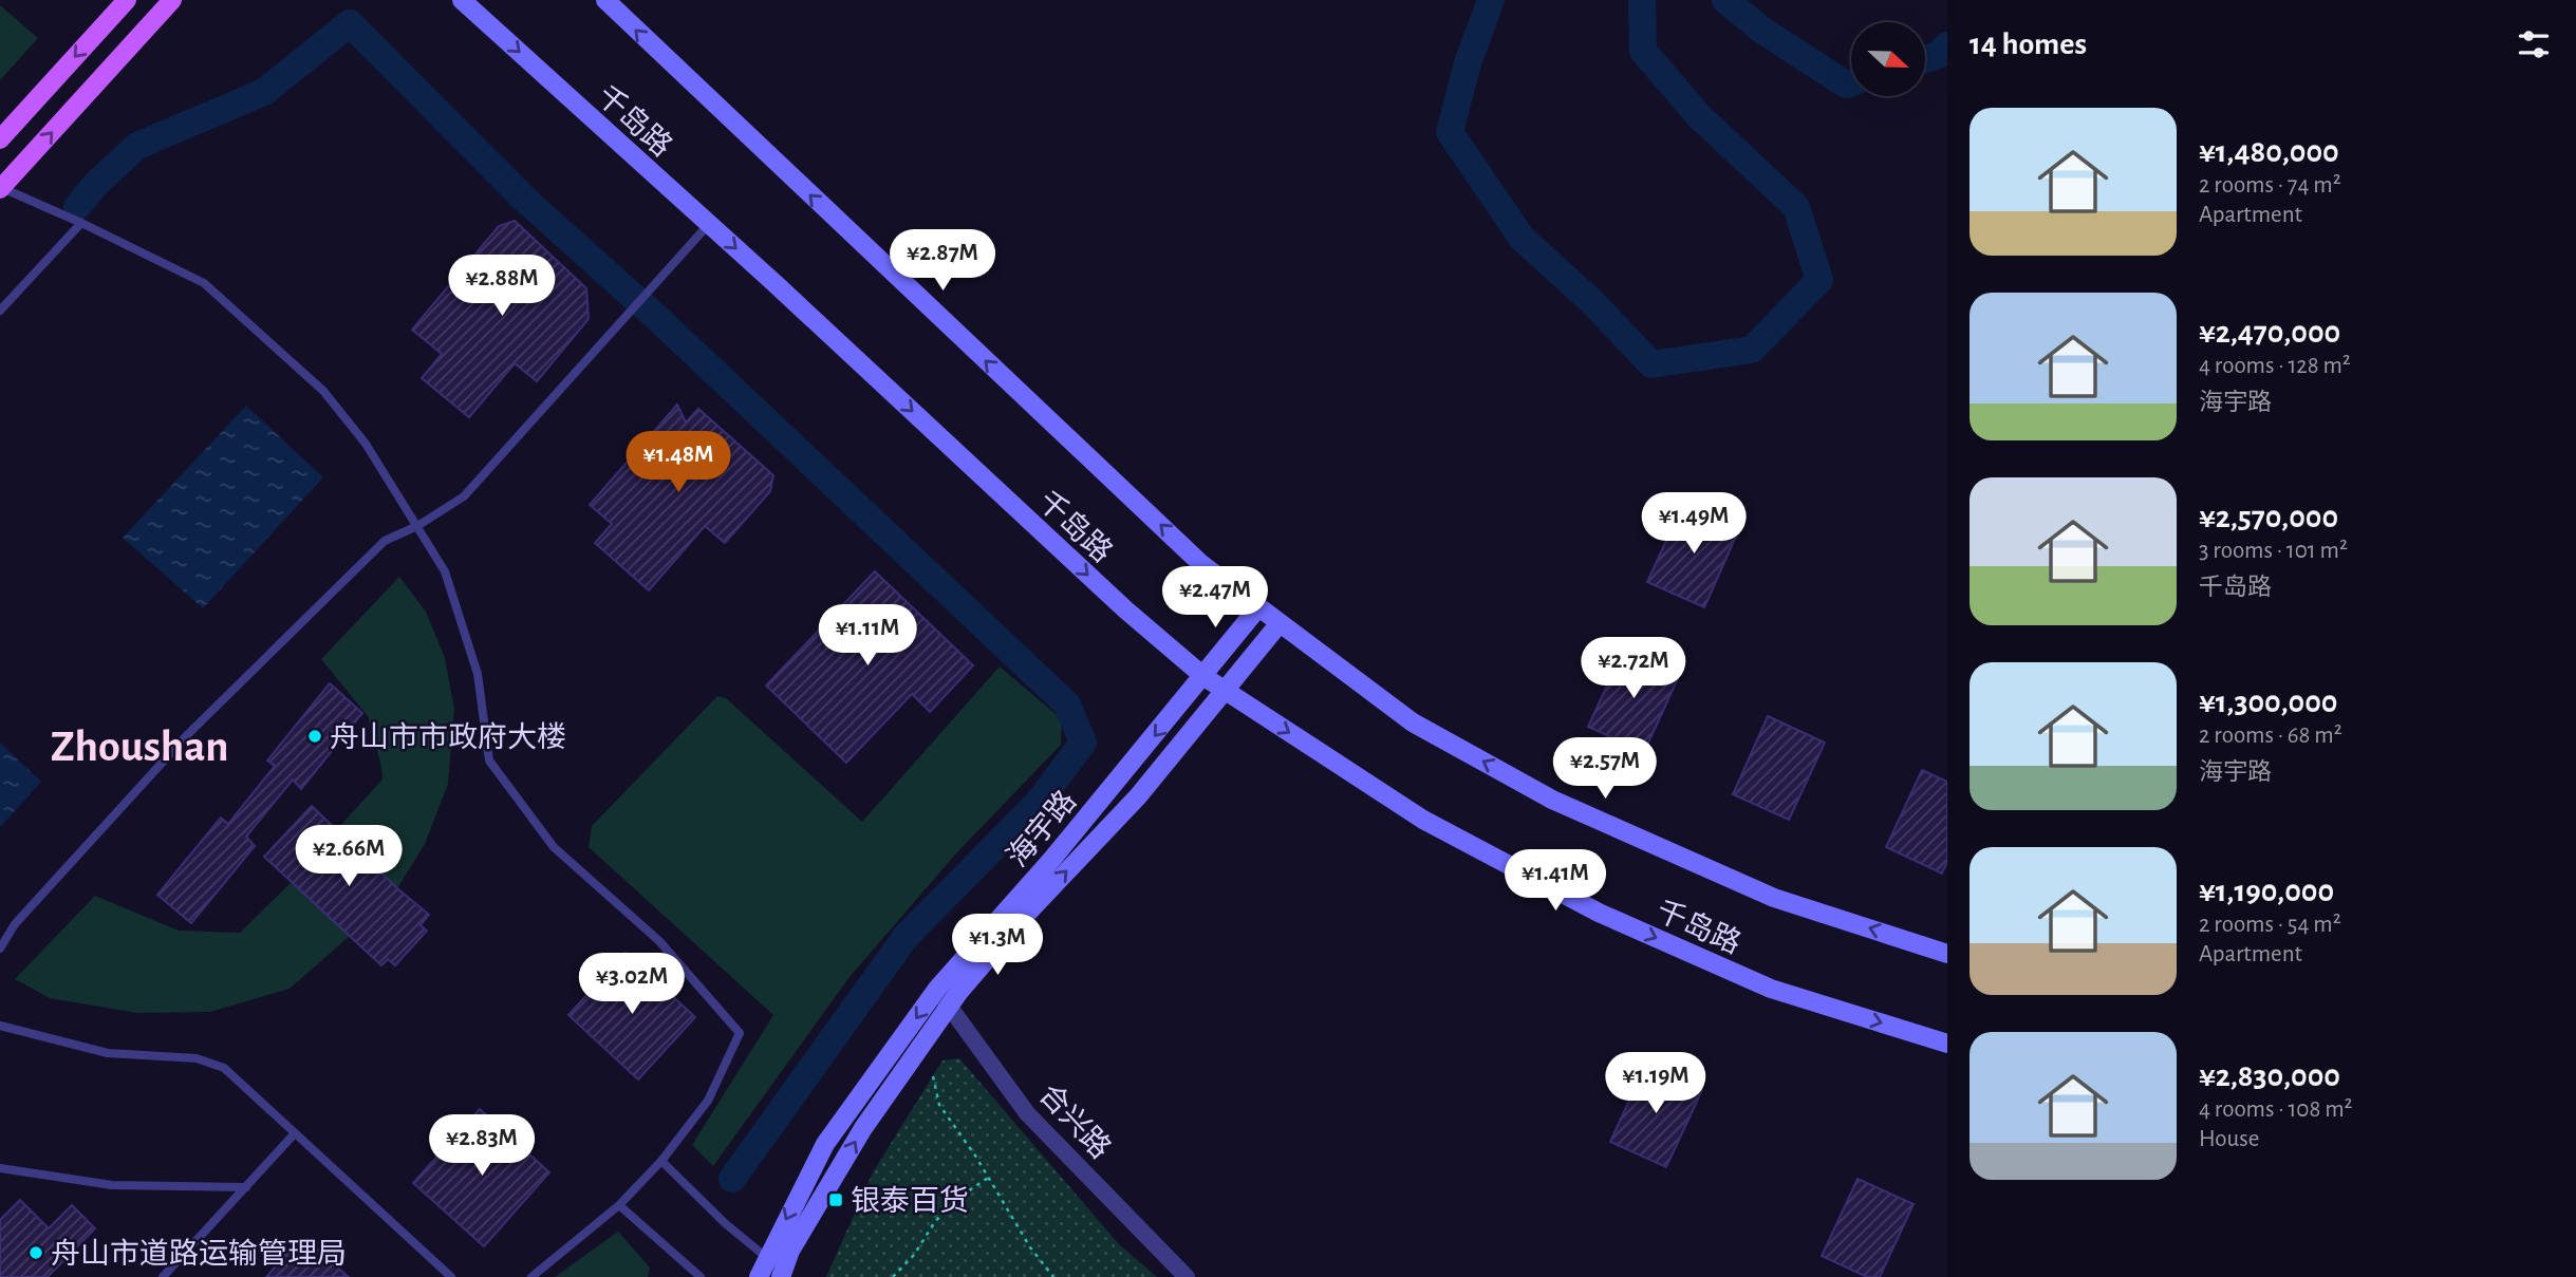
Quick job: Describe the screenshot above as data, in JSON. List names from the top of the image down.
{
  "streets": {
    "street": ["千岛路", "海宇路", "合兴路"]
  },
  "crossings": [
    ["千岛路", "海宇路"],
    ["海宇路", "合兴路"]
  ],
  "districts": ["Zhoushan"],
  "places": {
    "other": ["舟山市市政府大楼", "舟山市道路运输管理局"],
    "transit": ["银泰百货"]
  },
  "north": "right",
  "page": {
    "heading": "14 homes",
    "list": [
      {
        "name": "¥1,480,000",
        "note": "2 rooms · 74 m² · Apartment"
      },
      {
        "name": "¥2,470,000",
        "note": "4 rooms · 128 m² · 海宇路"
      },
      {
        "name": "¥2,570,000",
        "note": "3 rooms · 101 m² · 千岛路"
      },
      {
        "name": "¥1,300,000",
        "note": "2 rooms · 68 m² · 海宇路"
      },
      {
        "name": "¥1,190,000",
        "note": "2 rooms · 54 m² · Apartment"
      },
      {
        "name": "¥2,830,000",
        "note": "4 rooms · 108 m² · House"
      }
    ],
    "price": [
      "¥2.87M",
      "¥2.88M",
      "¥1.48M",
      "¥1.49M",
      "¥2.47M",
      "¥1.11M",
      "¥2.72M",
      "¥2.57M",
      "¥2.66M",
      "¥1.41M",
      "¥1.3M",
      "¥3.02M",
      "¥1.19M",
      "¥2.83M"
    ]
  }
}
